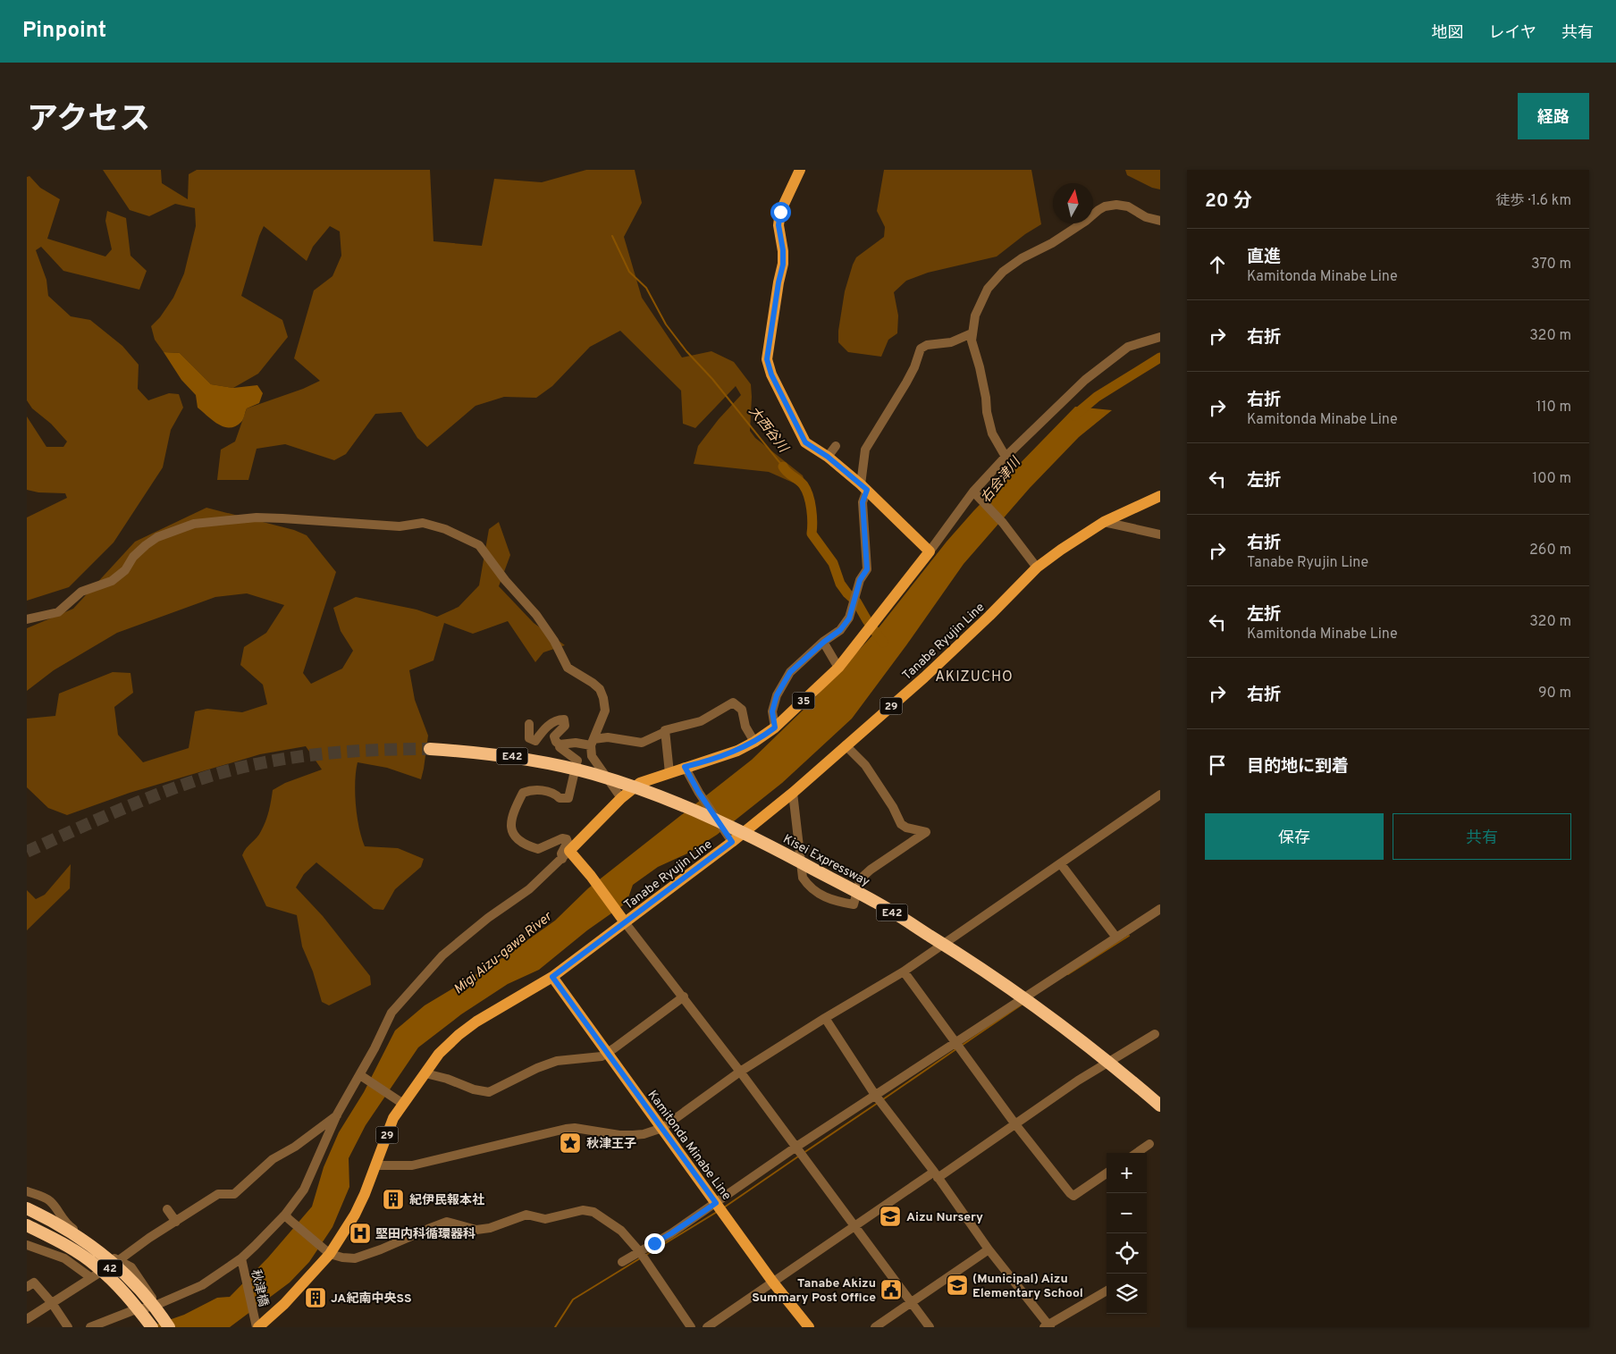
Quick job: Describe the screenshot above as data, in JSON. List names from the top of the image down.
{
  "streets": {
    "highway": ["E42", "Kisei Expressway", "42"],
    "main road": [
      "Tanabe Ryujin Line",
      "35",
      "29",
      "Kamitonda Minabe Line"
    ],
    "street": ["秋津橋"]
  },
  "crossings": [
    ["Tanabe Ryujin Line", "Kamitonda Minabe Line"],
    ["Tanabe Ryujin Line", "秋津橋"]
  ],
  "districts": ["AKIZUCHO"],
  "water": ["大西谷川", "右会津川", "Migi Aizu-gawa River"],
  "places": {
    "place": ["秋津王子"],
    "building": ["紀伊民報本社", "JA紀南中央SS"],
    "school or university": ["Aizu Nursery", "(Municipal) Aizu Elementary School"],
    "hospital": ["堅田内科循環器科"],
    "public building": ["Tanabe Akizu Summary Post Office"]
  },
  "north": "top",
  "page": {
    "header": "Pinpoint",
    "nav": ["地図", "レイヤ", "共有"],
    "title": "アクセス",
    "buttons": [
      "経路",
      ["保存", "共有"]
    ],
    "heading": ["20 分", "徒歩 · 1.6 km"],
    "list": [
      ["直進", "Kamitonda Minabe Line", "370 m"],
      ["右折", "320 m"],
      ["右折", "Kamitonda Minabe Line", "110 m"],
      ["左折", "100 m"],
      ["右折", "Tanabe Ryujin Line", "260 m"],
      ["左折", "Kamitonda Minabe Line", "320 m"],
      ["右折", "90 m"],
      "目的地に到着"
    ],
    "map_buttons": ["+", "−"]
  }
}
